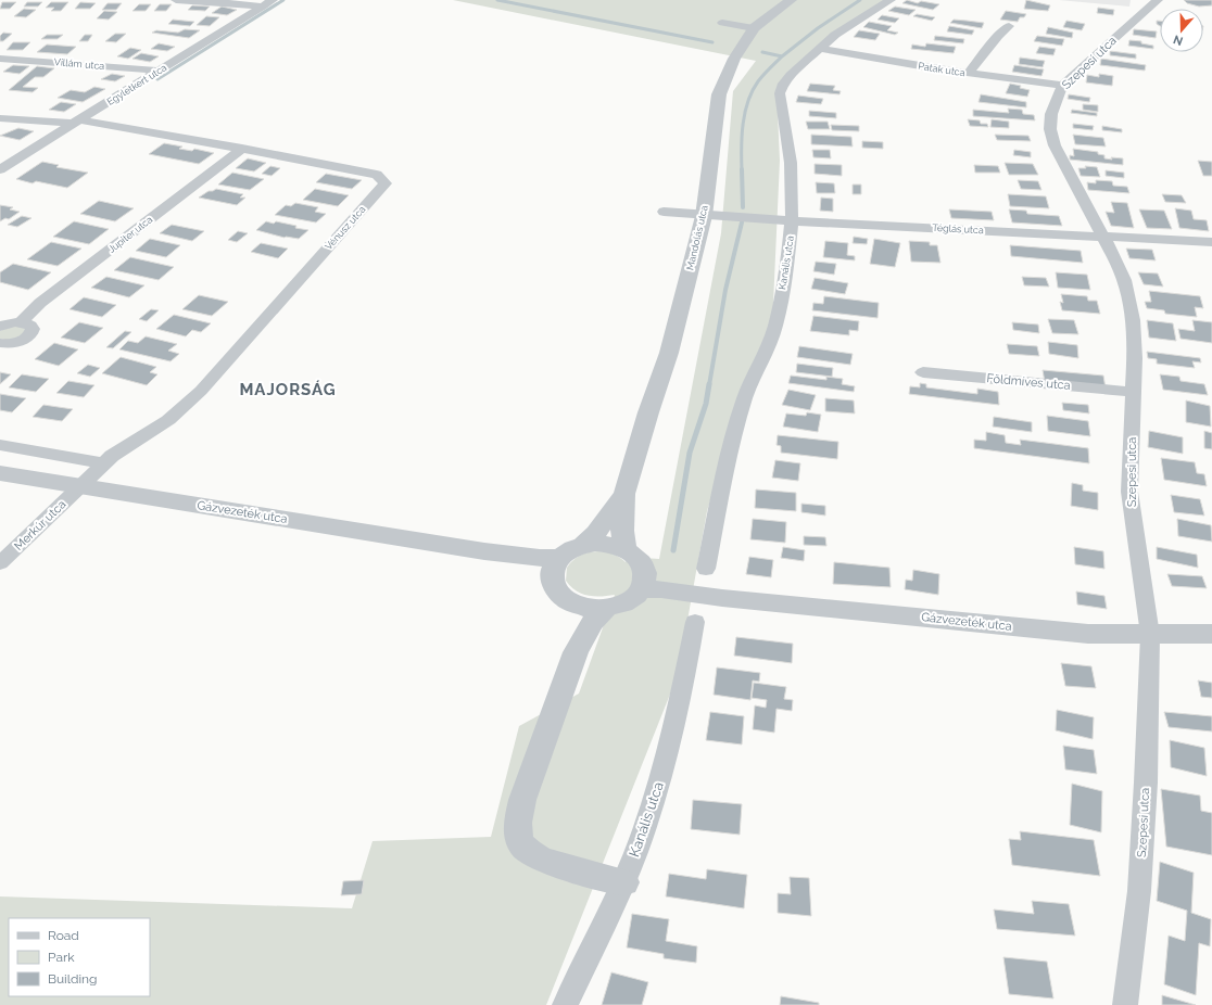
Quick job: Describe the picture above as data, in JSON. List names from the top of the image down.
{
  "streets": {
    "street": [
      "Szepesi utca",
      "Villám utca",
      "Patak utca",
      "Egyletkert utca",
      "Vénusz utca",
      "Téglás utca",
      "Jupiter utca",
      "Mandolás utca",
      "Kanális utca",
      "Földmíves utca",
      "Gázvezeték utca",
      "Merkúr utca"
    ]
  },
  "crossings": [
    ["Szepesi utca", "Patak utca"],
    ["Szepesi utca", "Téglás utca"],
    ["Szepesi utca", "Földmíves utca"],
    ["Szepesi utca", "Gázvezeték utca"],
    ["Villám utca", "Egyletkert utca"],
    ["Patak utca", "Kanális utca"],
    ["Egyletkert utca", "Vénusz utca"],
    ["Vénusz utca", "Jupiter utca"],
    ["Vénusz utca", "Gázvezeték utca"],
    ["Vénusz utca", "Merkúr utca"],
    ["Téglás utca", "Mandolás utca"],
    ["Téglás utca", "Kanális utca"],
    ["Mandolás utca", "Gázvezeték utca"],
    ["Gázvezeték utca", "Merkúr utca"]
  ],
  "districts": ["MAJORSÁG"],
  "legend": ["Road", "Park", "Building"],
  "north": "bottom"
}
